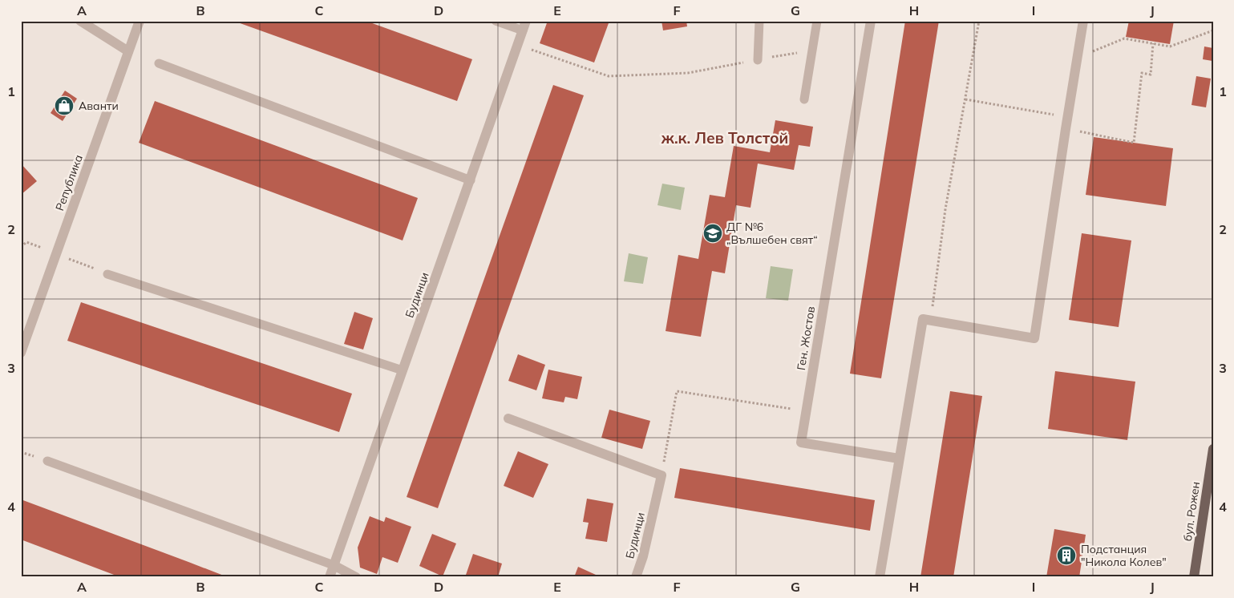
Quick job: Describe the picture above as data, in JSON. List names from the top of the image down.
{
  "streets": {
    "main road": ["бул. Рожен"],
    "street": ["Република", "Будинци", "Ген. Жостов"]
  },
  "districts": ["ж.к. Лев Толстой"],
  "places": {
    "shop": ["Аванти"],
    "school or university": ["ДГ №6 „Вълшебен свят“"],
    "building": ["Подстанция \"Никола Колев\""]
  },
  "grid": {
    "columns": [
      "A",
      "B",
      "C",
      "D",
      "E",
      "F",
      "G",
      "H",
      "I",
      "J"
    ],
    "rows": [
      "1",
      "2",
      "3",
      "4"
    ]
  }
}
